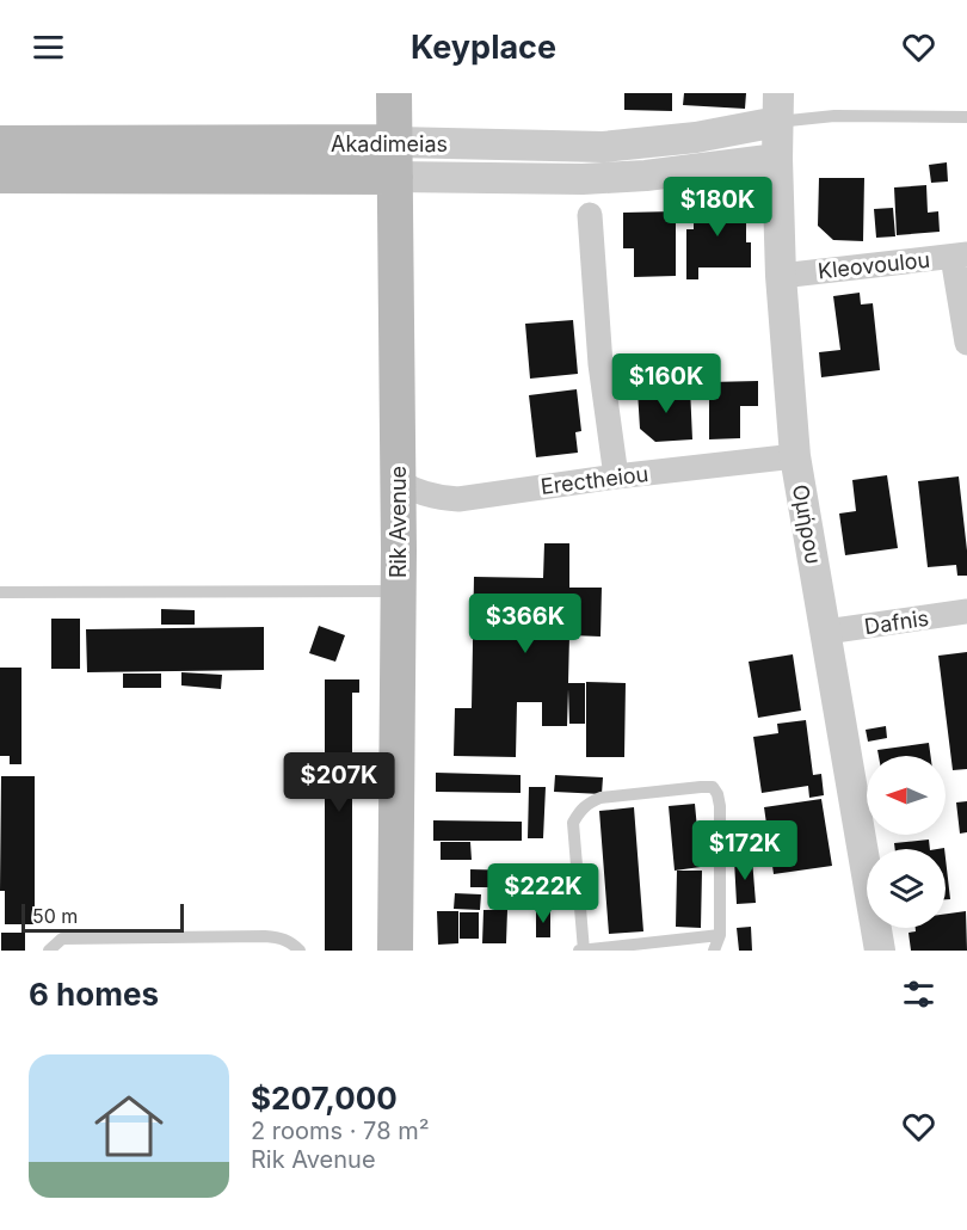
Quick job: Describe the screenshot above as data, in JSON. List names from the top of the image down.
{
  "streets": {
    "main road": ["Akadimeias", "Rik Avenue"],
    "street": [
      "Kleovoulou",
      "Erectheiou",
      "Ομήρου",
      "Dafnis"
    ]
  },
  "crossings": [
    ["Akadimeias", "Rik Avenue"],
    ["Akadimeias", "Ομήρου"],
    ["Kleovoulou", "Ομήρου"],
    ["Erectheiou", "Rik Avenue"],
    ["Erectheiou", "Ομήρου"],
    ["Ομήρου", "Dafnis"]
  ],
  "scale_bar": "50 m",
  "north": "left",
  "page": {
    "header": "Keyplace",
    "price": [
      "$180K",
      "$160K",
      "$366K",
      "$207K",
      "$172K",
      "$222K"
    ],
    "scale": "50 m",
    "heading": "6 homes",
    "list": [
      {
        "name": "$207,000",
        "note": "2 rooms · 78 m² · Rik Avenue"
      }
    ]
  }
}
